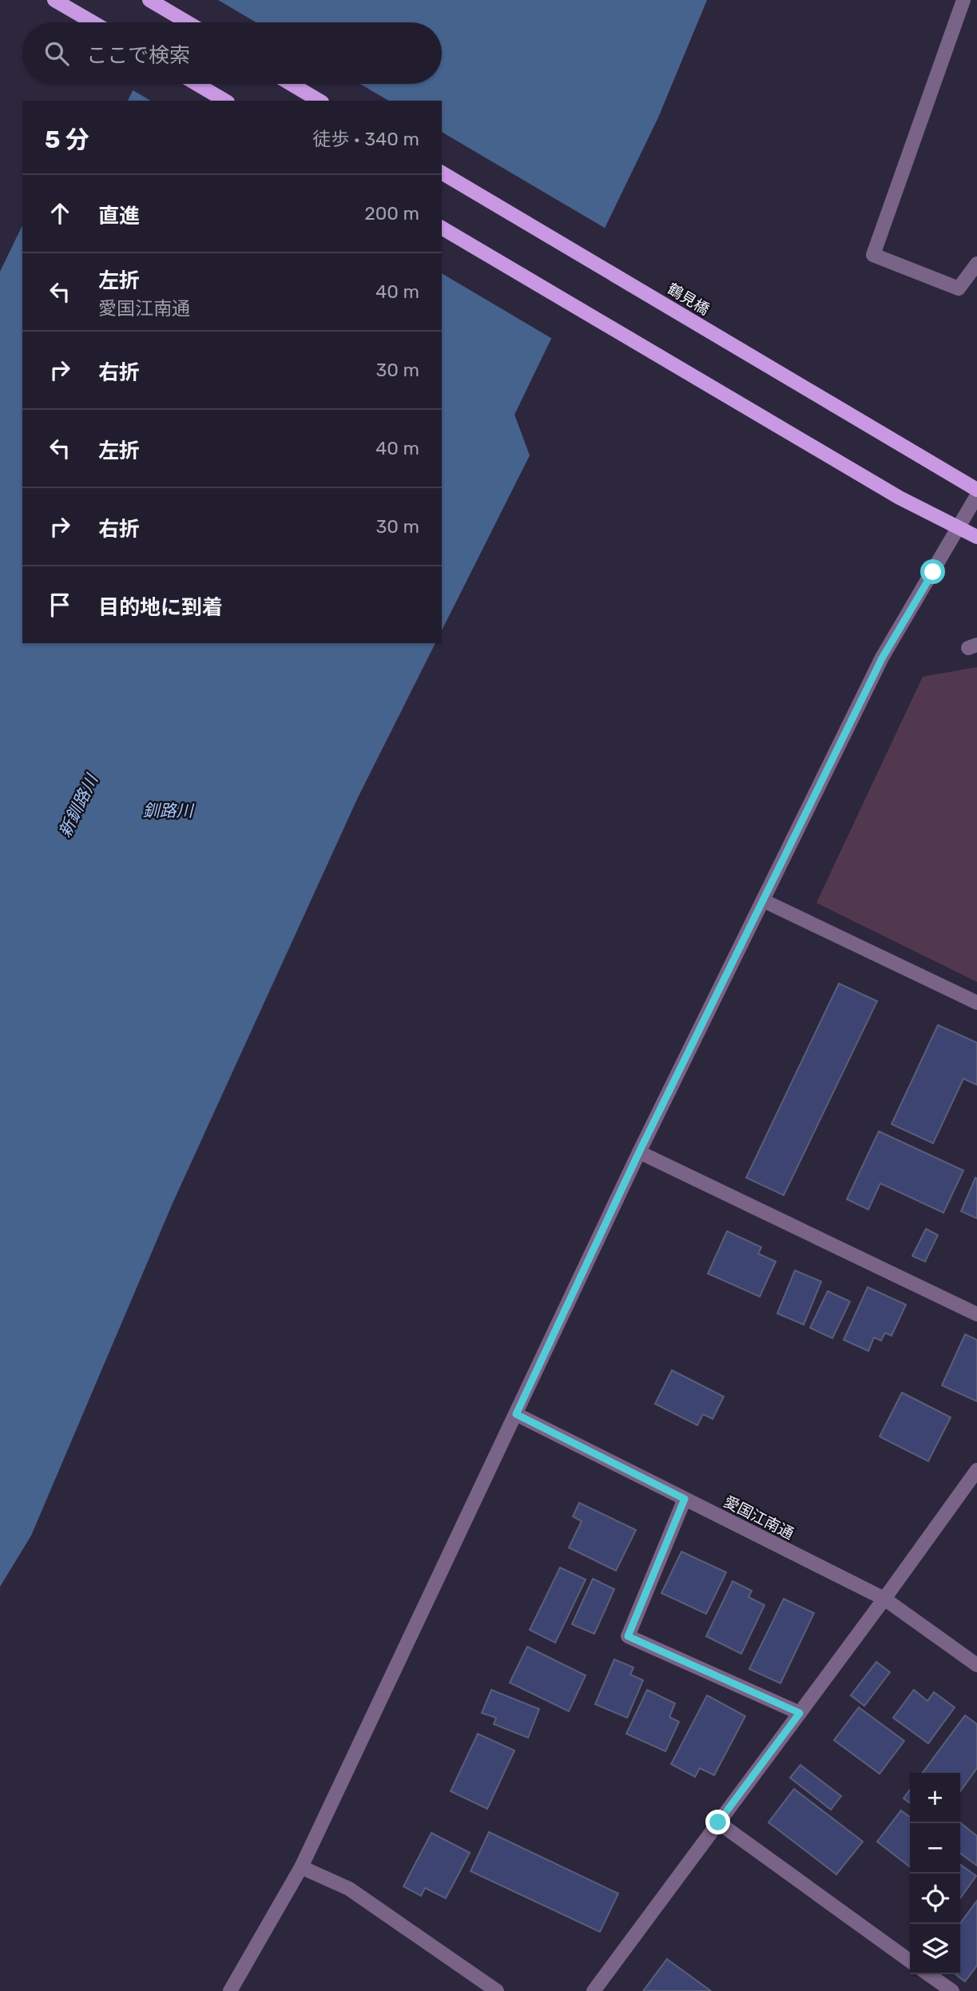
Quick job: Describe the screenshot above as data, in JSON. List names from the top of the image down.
{
  "streets": {
    "main road": ["鶴見橋"],
    "street": ["愛国江南通"]
  },
  "water": ["新釧路川", "釧路川"],
  "page": {
    "search": "ここで検索",
    "heading": ["5 分", "徒歩 · 340 m"],
    "list": [
      ["直進", "200 m"],
      ["左折", "愛国江南通", "40 m"],
      ["右折", "30 m"],
      ["左折", "40 m"],
      ["右折", "30 m"],
      "目的地に到着"
    ],
    "map_buttons": ["+", "−"]
  }
}
